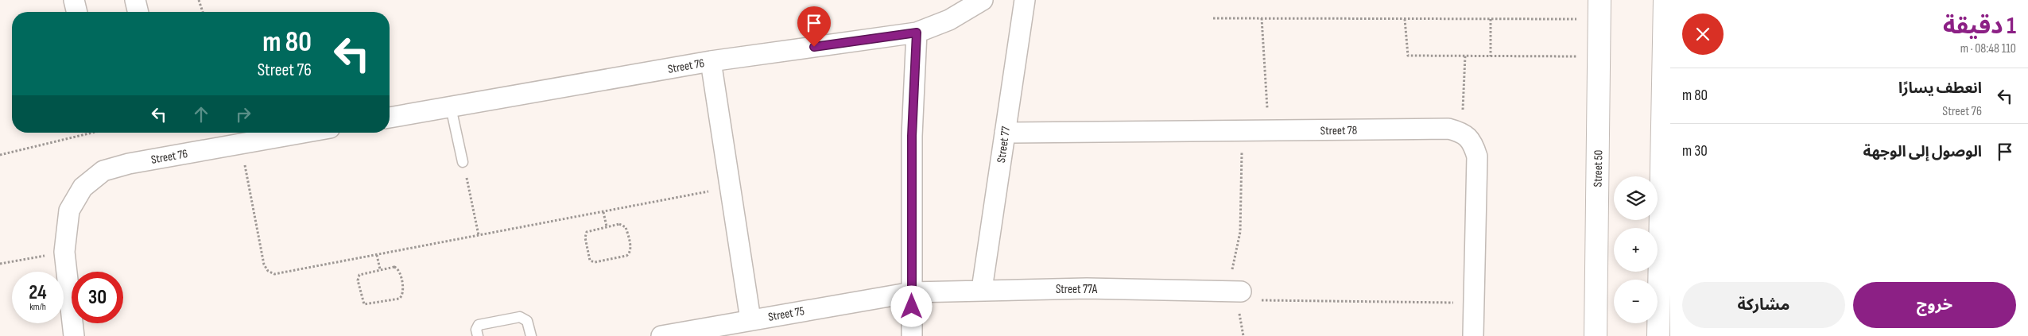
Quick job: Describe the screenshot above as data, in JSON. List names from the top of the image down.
{
  "streets": {
    "street": [
      "Street 76",
      "Street 78",
      "Street 77",
      "Street 50",
      "Street 77A",
      "Street 75"
    ]
  },
  "crossings": [
    ["Street 78", "Street 77"],
    ["Street 77", "Street 77A"],
    ["Street 77A", "Street 75"]
  ],
  "page": {
    "heading": ["1 دقيقة", "110 m · 08:48"],
    "turn": ["80 m", "Street 76"],
    "list": [
      {
        "name": "انعطف يسارًا",
        "note": "Street 76",
        "value": "80 m"
      },
      {
        "name": "الوصول إلى الوجهة",
        "value": "30 m"
      }
    ],
    "map_buttons": ["+", "−"],
    "speed": "24 km/h",
    "limit": "30",
    "buttons": ["خروج", "مشاركة"]
  }
}
